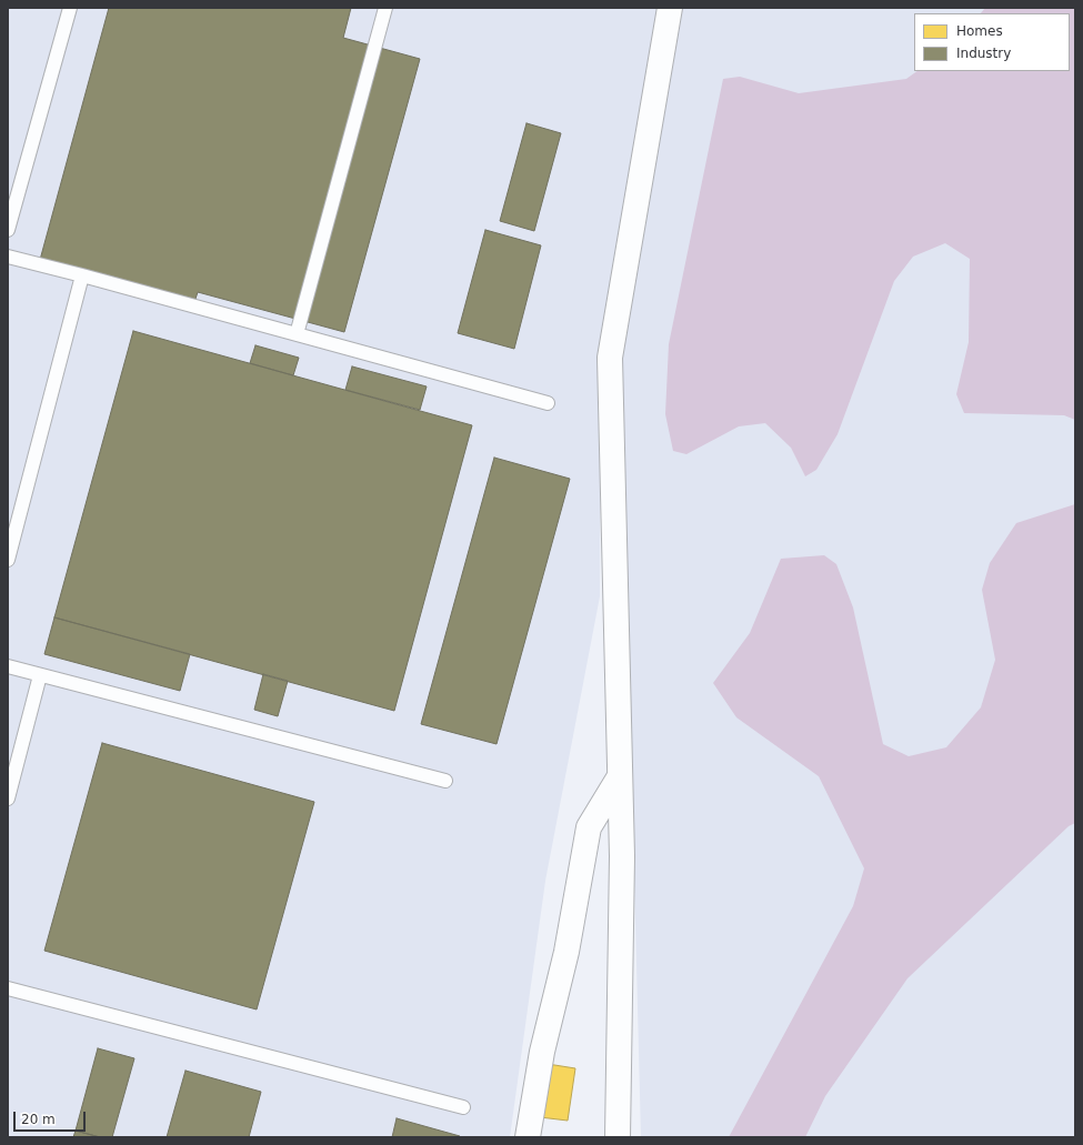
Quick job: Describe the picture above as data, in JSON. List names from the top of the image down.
{
  "legend": ["Homes", "Industry"],
  "scale_bar": "20 m"
}
